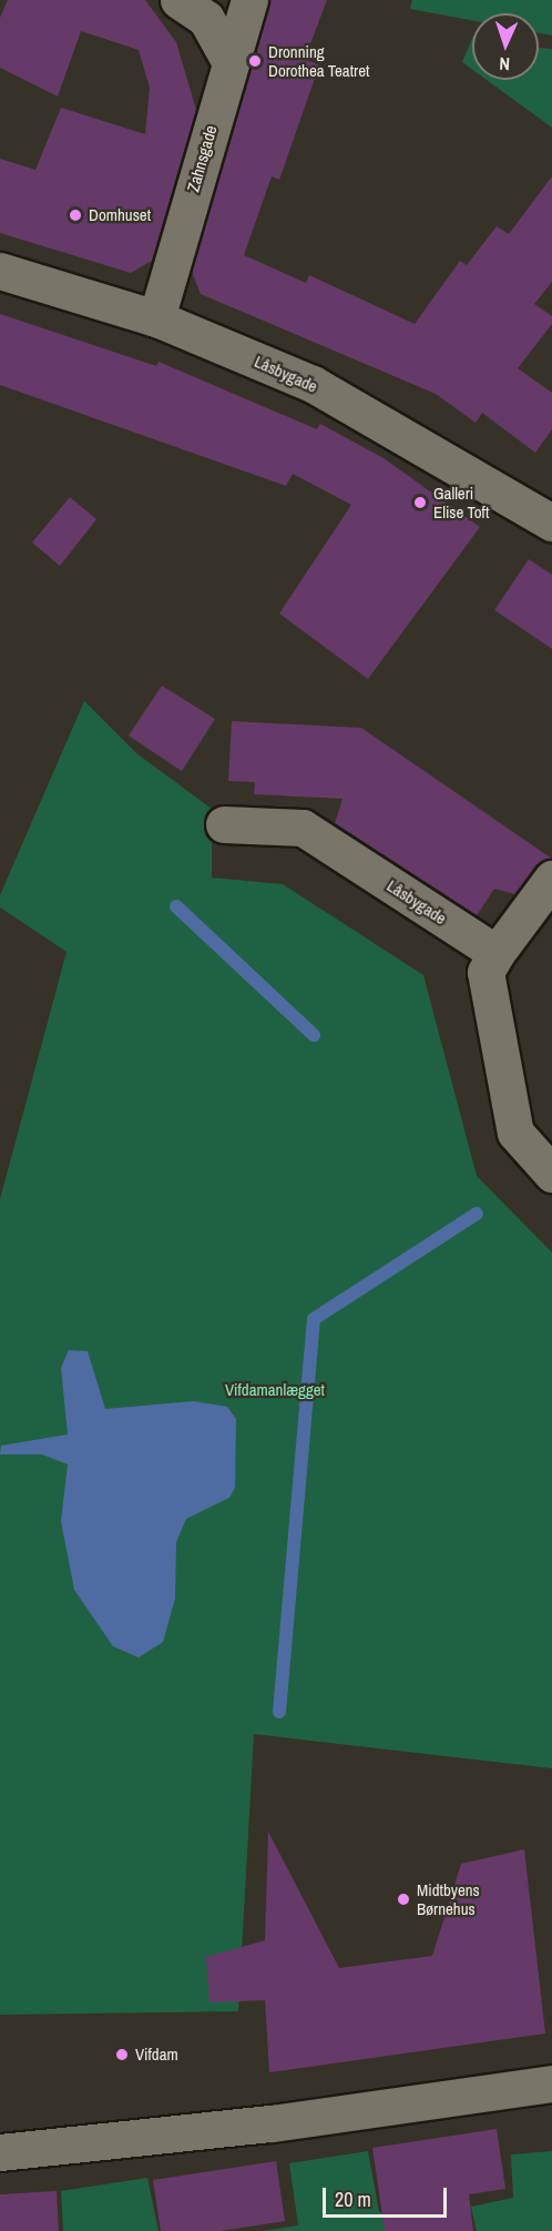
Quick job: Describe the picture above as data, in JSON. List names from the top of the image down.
{
  "streets": {
    "street": ["Zahnsgade", "Låsbygade"]
  },
  "crossings": [
    ["Zahnsgade", "Låsbygade"]
  ],
  "parks": ["Vifdamanlægget"],
  "places": [
    "Dronning Dorothea Teatret",
    "Domhuset",
    "Galleri Elise Toft",
    "Midtbyens Børnehus",
    "Vifdam"
  ],
  "scale_bar": "20 m",
  "north": "bottom"
}
